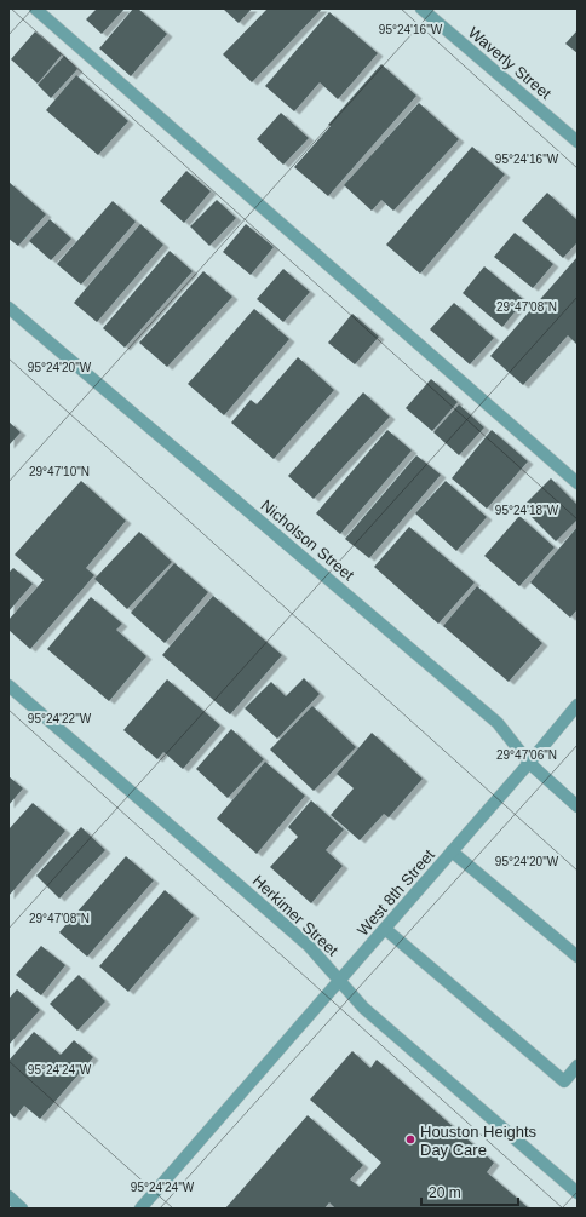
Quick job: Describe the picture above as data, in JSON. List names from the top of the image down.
{
  "streets": {
    "street": [
      "Waverly Street",
      "Nicholson Street",
      "West 8th Street",
      "Herkimer Street"
    ]
  },
  "crossings": [
    ["Nicholson Street", "West 8th Street"],
    ["West 8th Street", "Herkimer Street"]
  ],
  "places": ["Houston Heights Day Care"],
  "scale_bar": "20 m",
  "coordinates": [
    "95°24'16\"W",
    "29°47'08\"N",
    "95°24'20\"W",
    "29°47'10\"N",
    "95°24'18\"W",
    "95°24'22\"W",
    "29°47'06\"N",
    "95°24'24\"W"
  ]
}
